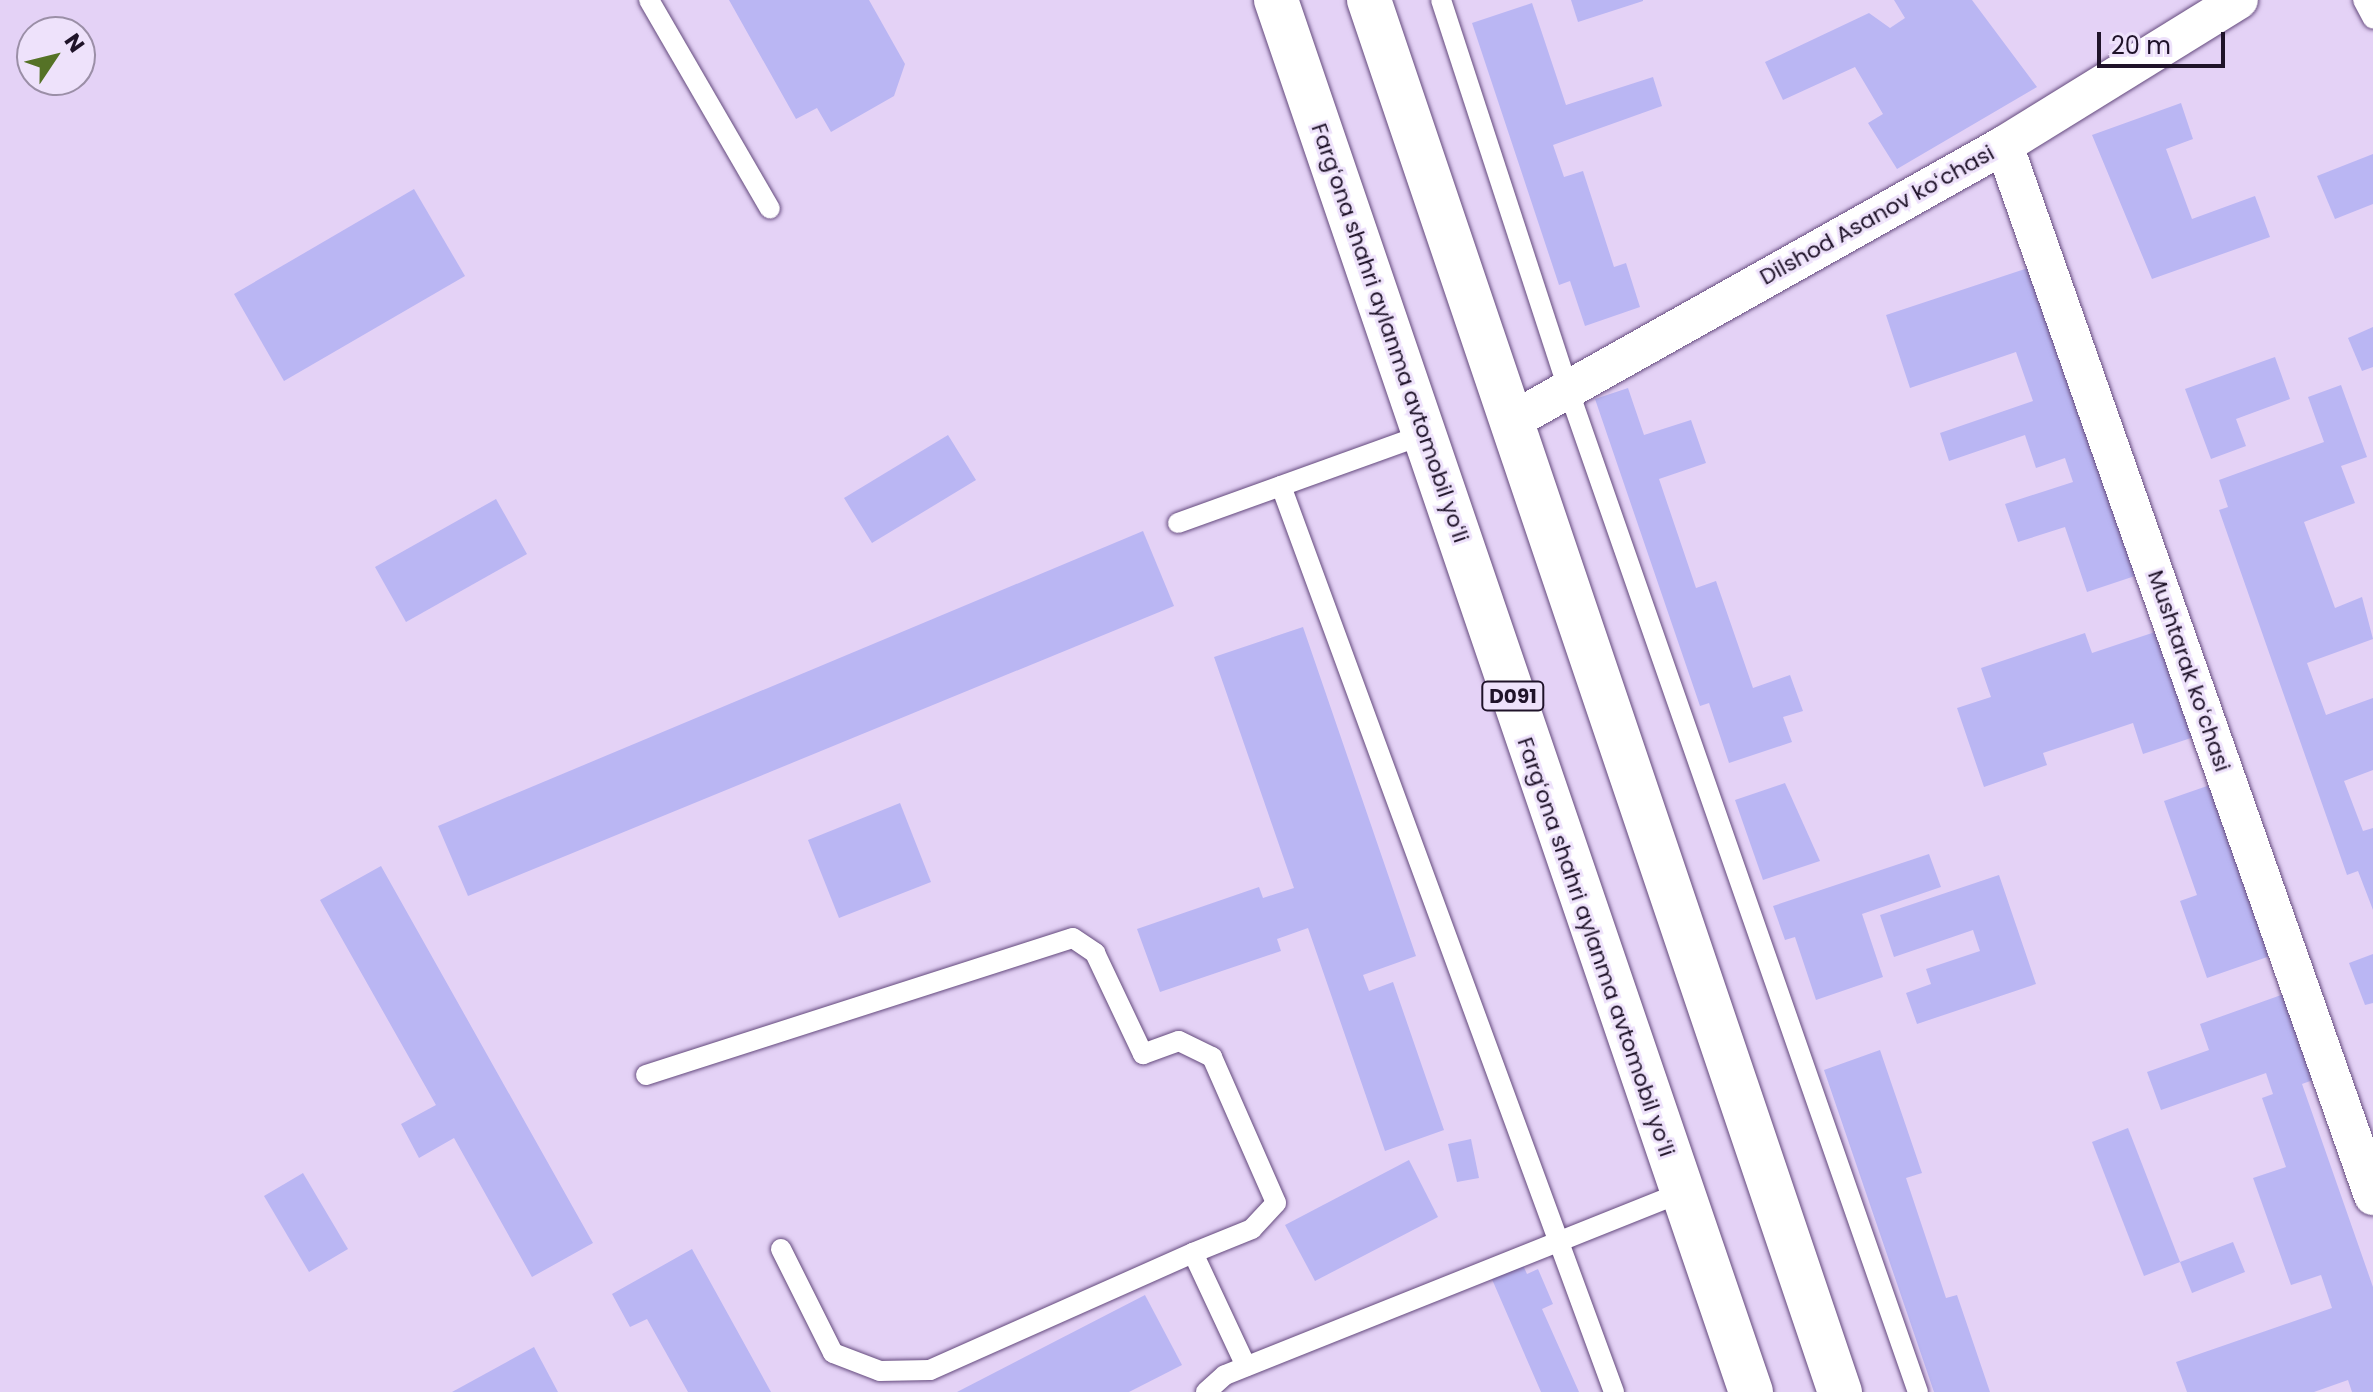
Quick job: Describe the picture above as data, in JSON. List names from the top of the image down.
{
  "streets": {
    "highway": ["Fargʻona shahri aylanma avtomobil yoʻli", "D091"],
    "street": ["Dilshod Asanov koʻchasi", "Mushtarak koʻchasi"]
  },
  "crossings": [
    ["Dilshod Asanov koʻchasi", "Mushtarak koʻchasi"]
  ],
  "scale_bar": "20 m",
  "north": "top right"
}
